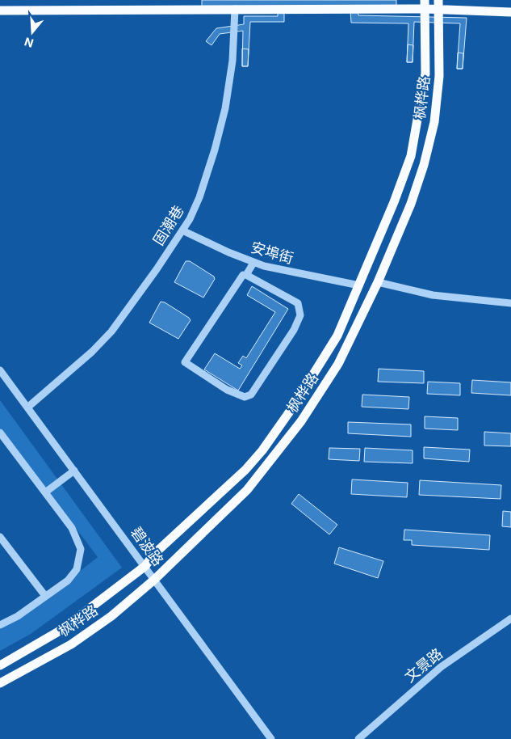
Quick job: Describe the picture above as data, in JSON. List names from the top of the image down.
{
  "streets": {
    "main road": ["枫桦路"],
    "street": [
      "固潮巷",
      "安埠街",
      "碧波路",
      "文景路"
    ]
  },
  "crossings": [
    ["枫桦路", "安埠街"],
    ["枫桦路", "碧波路"],
    ["固潮巷", "安埠街"],
    ["固潮巷", "碧波路"]
  ],
  "north": "bottom"
}
